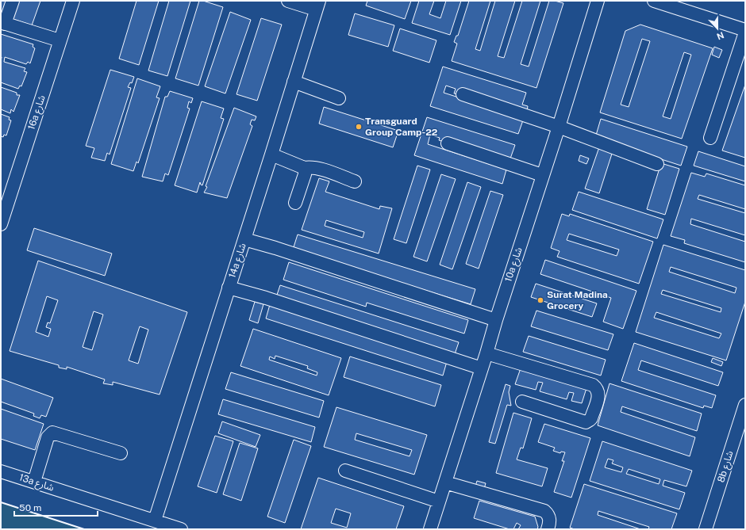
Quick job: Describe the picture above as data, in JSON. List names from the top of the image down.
{
  "streets": {
    "street": [
      "16a شارع",
      "14a شارع",
      "10a شارع",
      "8b شارع",
      "13a شارع"
    ]
  },
  "crossings": [
    ["14a شارع", "13a شارع"]
  ],
  "places": ["Transguard Group Camp-22", "Surat Madina Grocery"],
  "scale_bar": "50 m",
  "north": "bottom"
}
